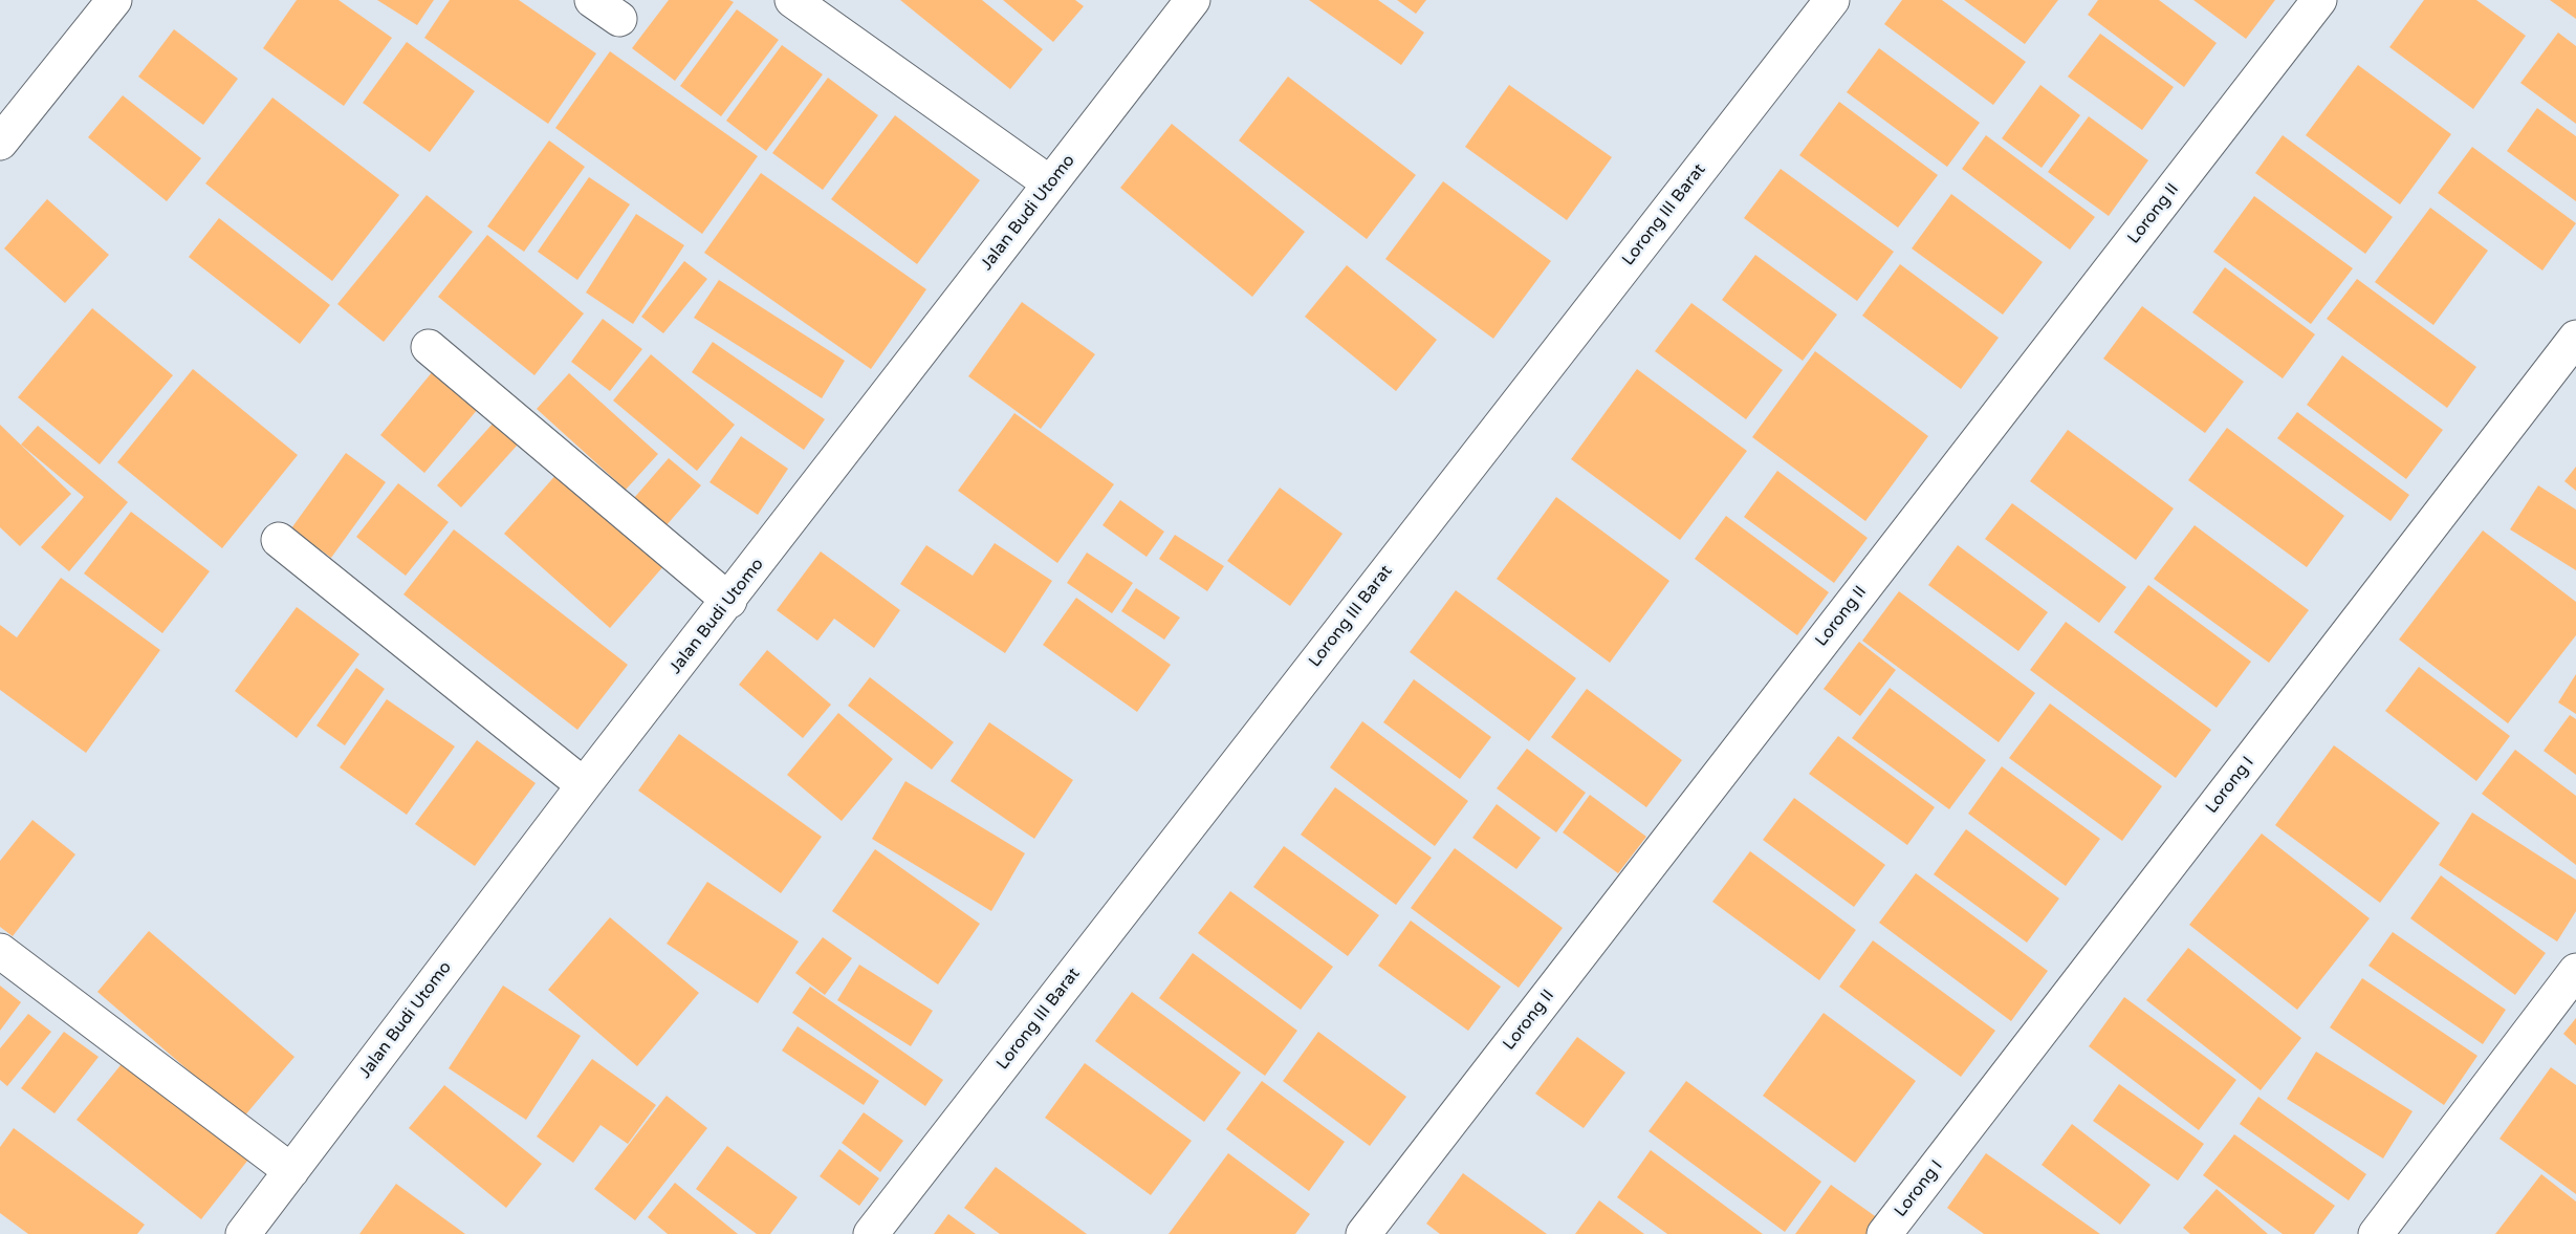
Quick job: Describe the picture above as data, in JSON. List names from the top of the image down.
{
  "streets": {
    "street": [
      "Jalan Budi Utomo",
      "Lorong II",
      "Lorong III Barat",
      "Lorong I"
    ]
  }
}
